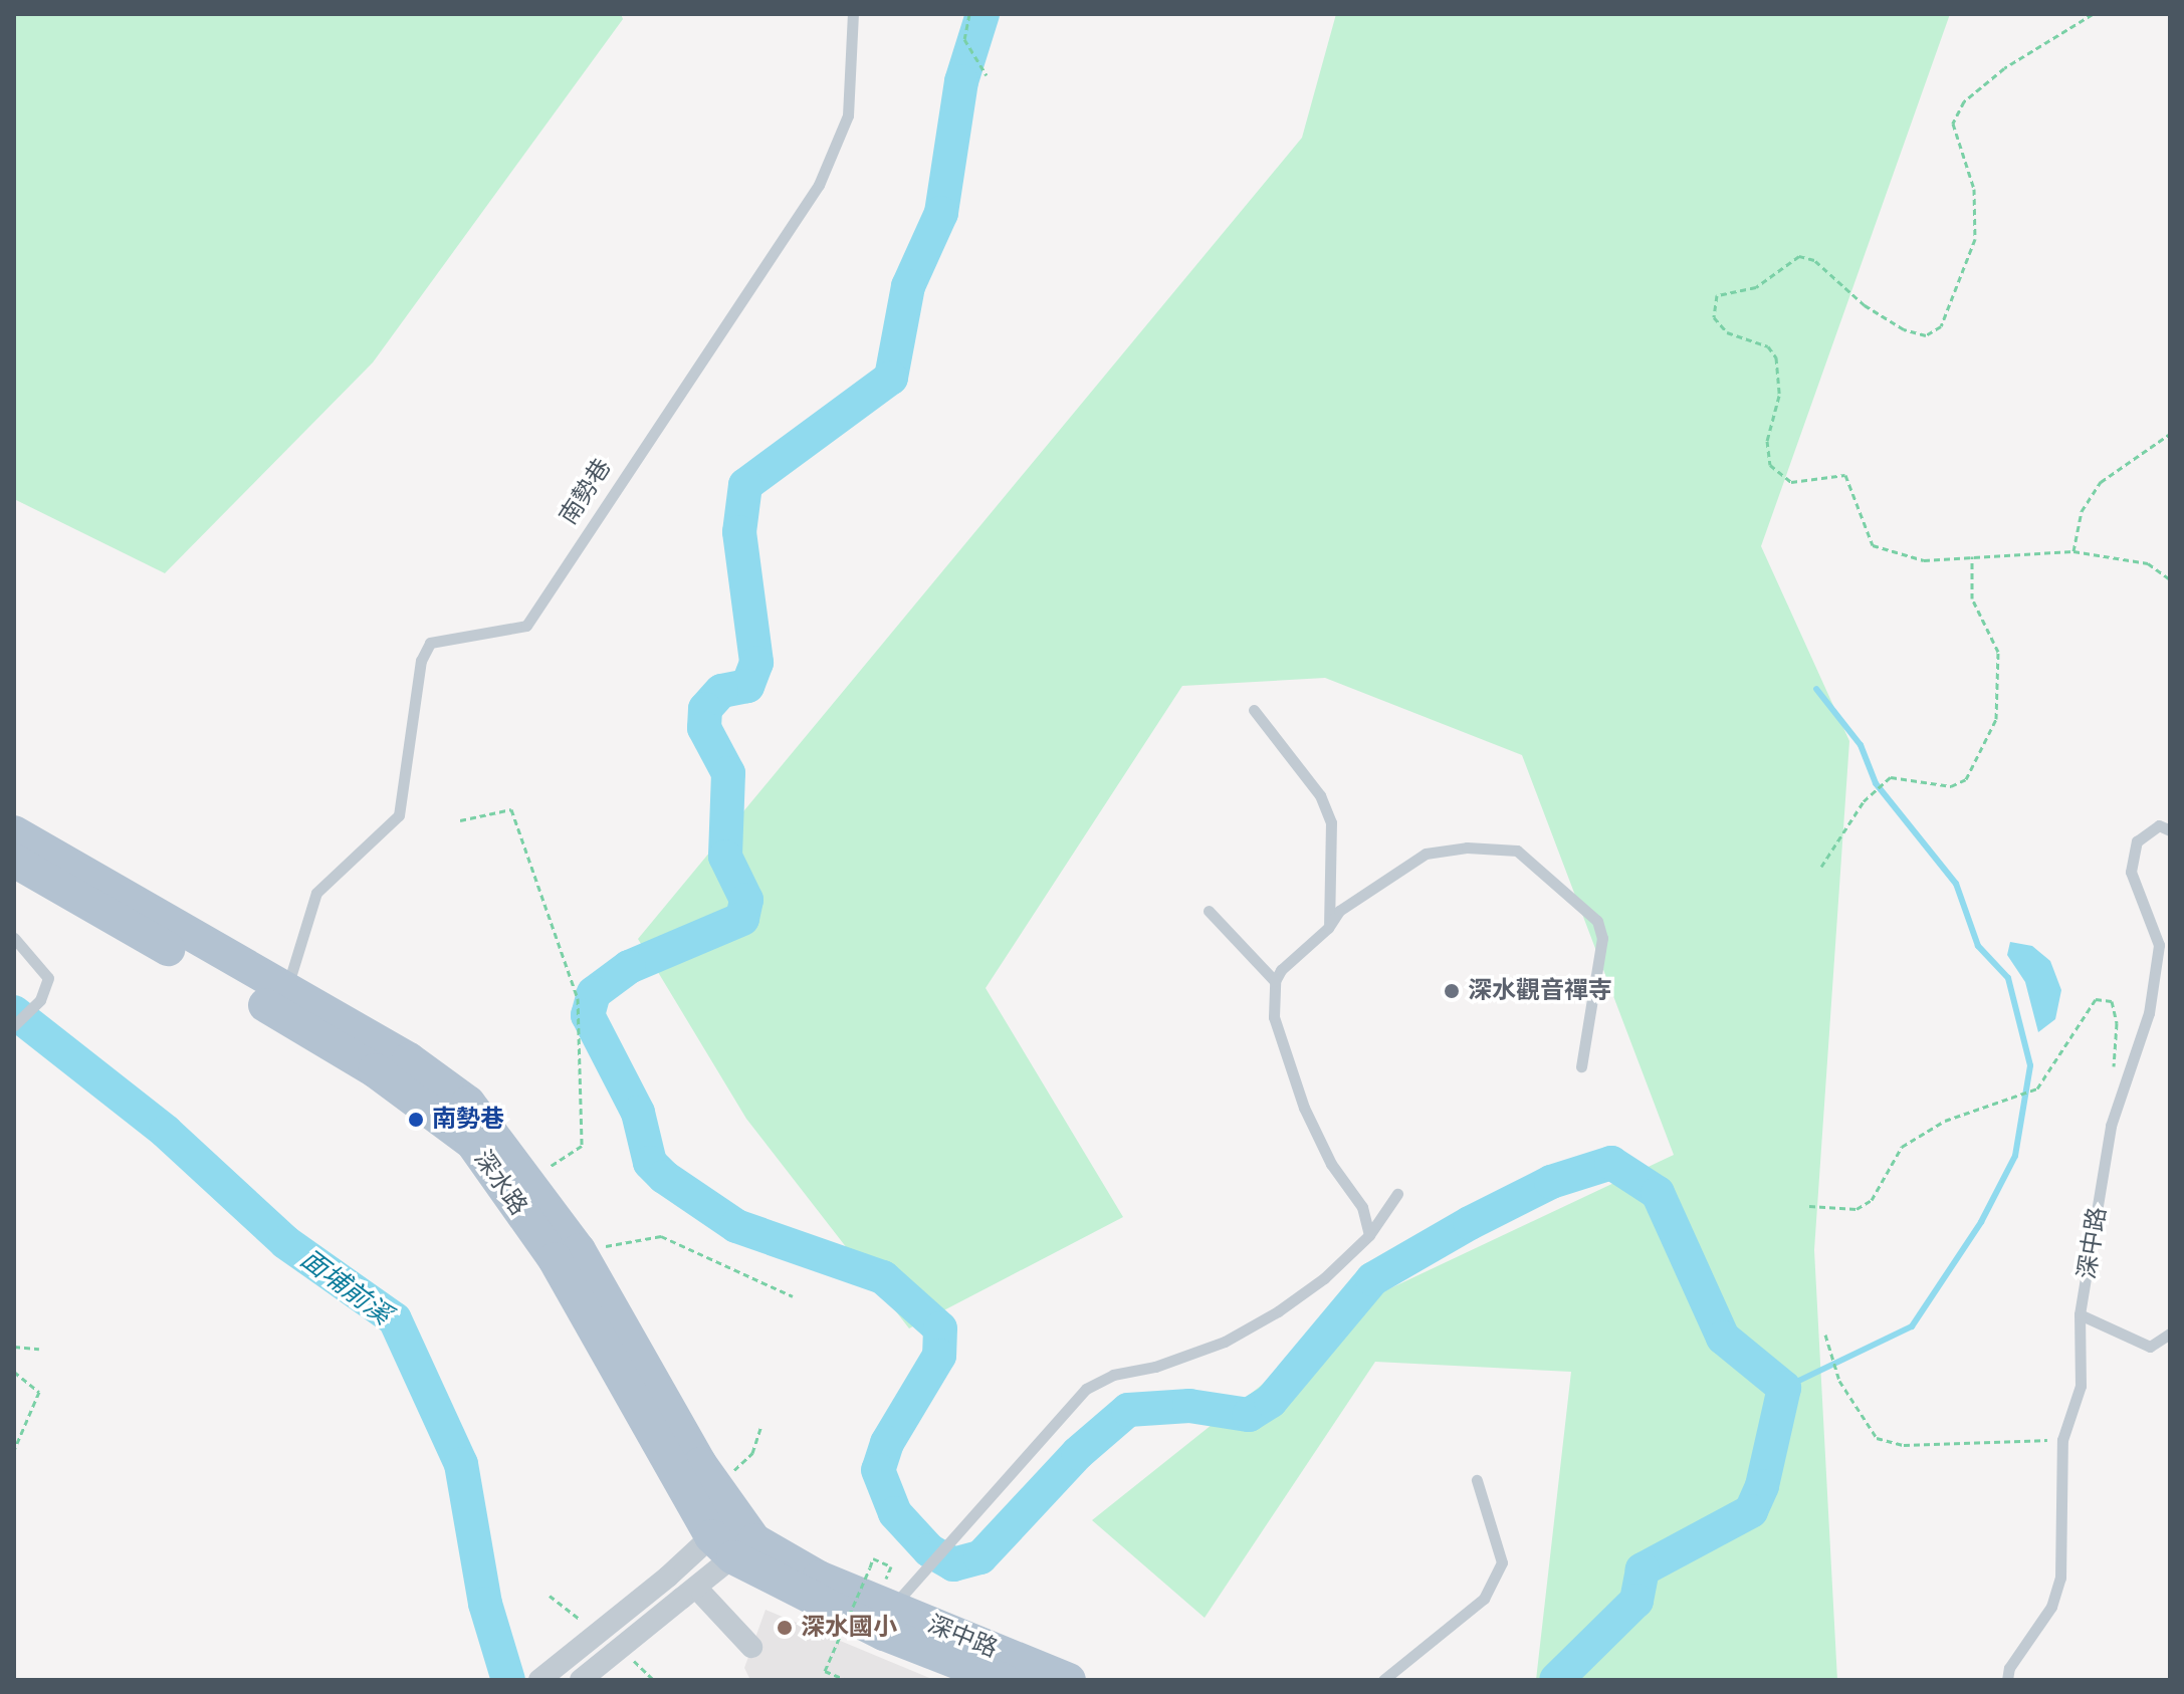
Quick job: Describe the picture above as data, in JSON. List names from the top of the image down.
{
  "streets": {
    "main road": ["深水路", "深中路"],
    "lane": ["南勢巷"]
  },
  "crossings": [
    ["南勢巷", "深水路"],
    ["深水路", "深中路"]
  ],
  "water": ["面埔前溪"],
  "places": ["深水觀音禪寺", "南勢巷", "深水國小"]
}
